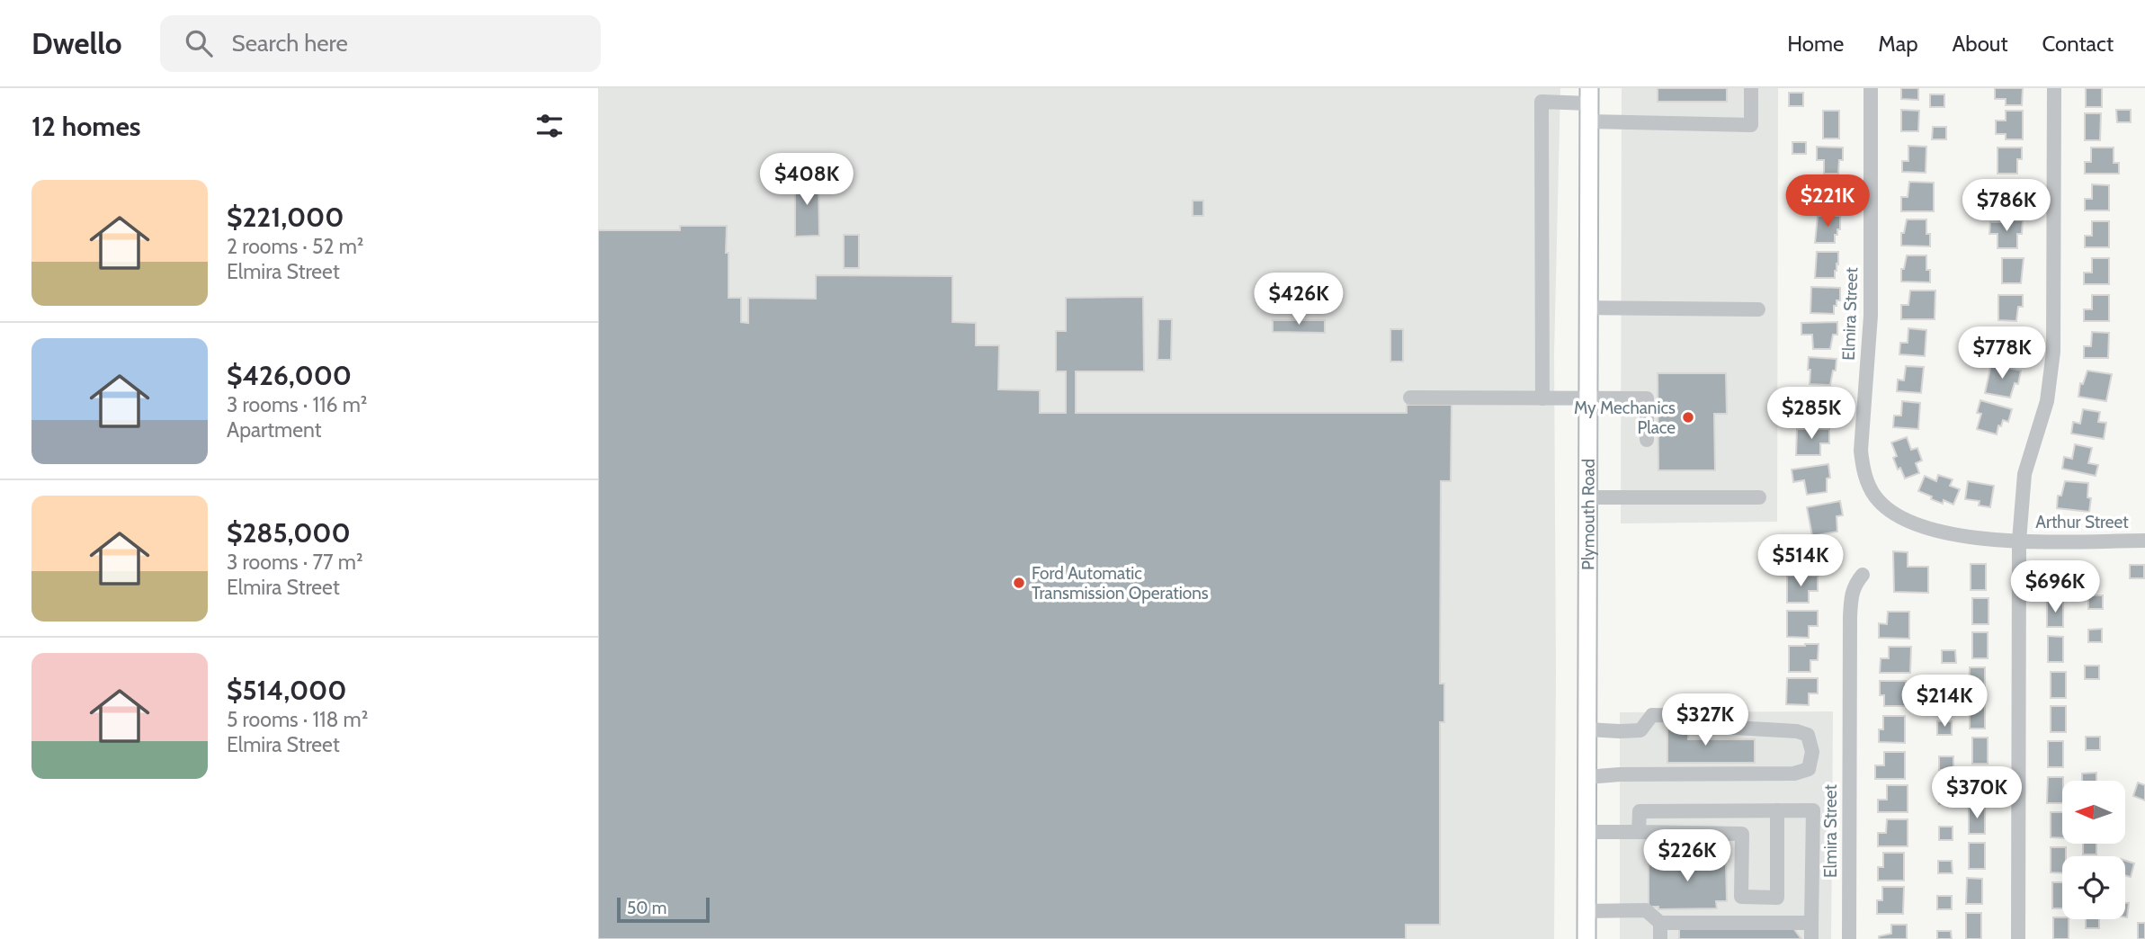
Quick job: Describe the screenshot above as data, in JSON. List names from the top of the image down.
{
  "streets": {
    "main road": ["Plymouth Road"],
    "street": ["Elmira Street", "Arthur Street"]
  },
  "crossings": [
    ["Elmira Street", "Arthur Street"]
  ],
  "places": ["My Mechanics Place", "Ford Automatic Transmission Operations"],
  "scale_bar": "50 m",
  "north": "left",
  "page": {
    "header": "Dwello",
    "search": "Search here",
    "nav": [
      "Home",
      "Map",
      "About",
      "Contact"
    ],
    "heading": "12 homes",
    "price": [
      "$408K",
      "$221K",
      "$786K",
      "$426K",
      "$778K",
      "$285K",
      "$514K",
      "$696K",
      "$214K",
      "$327K",
      "$370K",
      "$226K"
    ],
    "list": [
      {
        "name": "$221,000",
        "note": "2 rooms · 52 m² · Elmira Street"
      },
      {
        "name": "$426,000",
        "note": "3 rooms · 116 m² · Apartment"
      },
      {
        "name": "$285,000",
        "note": "3 rooms · 77 m² · Elmira Street"
      },
      {
        "name": "$514,000",
        "note": "5 rooms · 118 m² · Elmira Street"
      }
    ],
    "scale": "50 m"
  }
}
